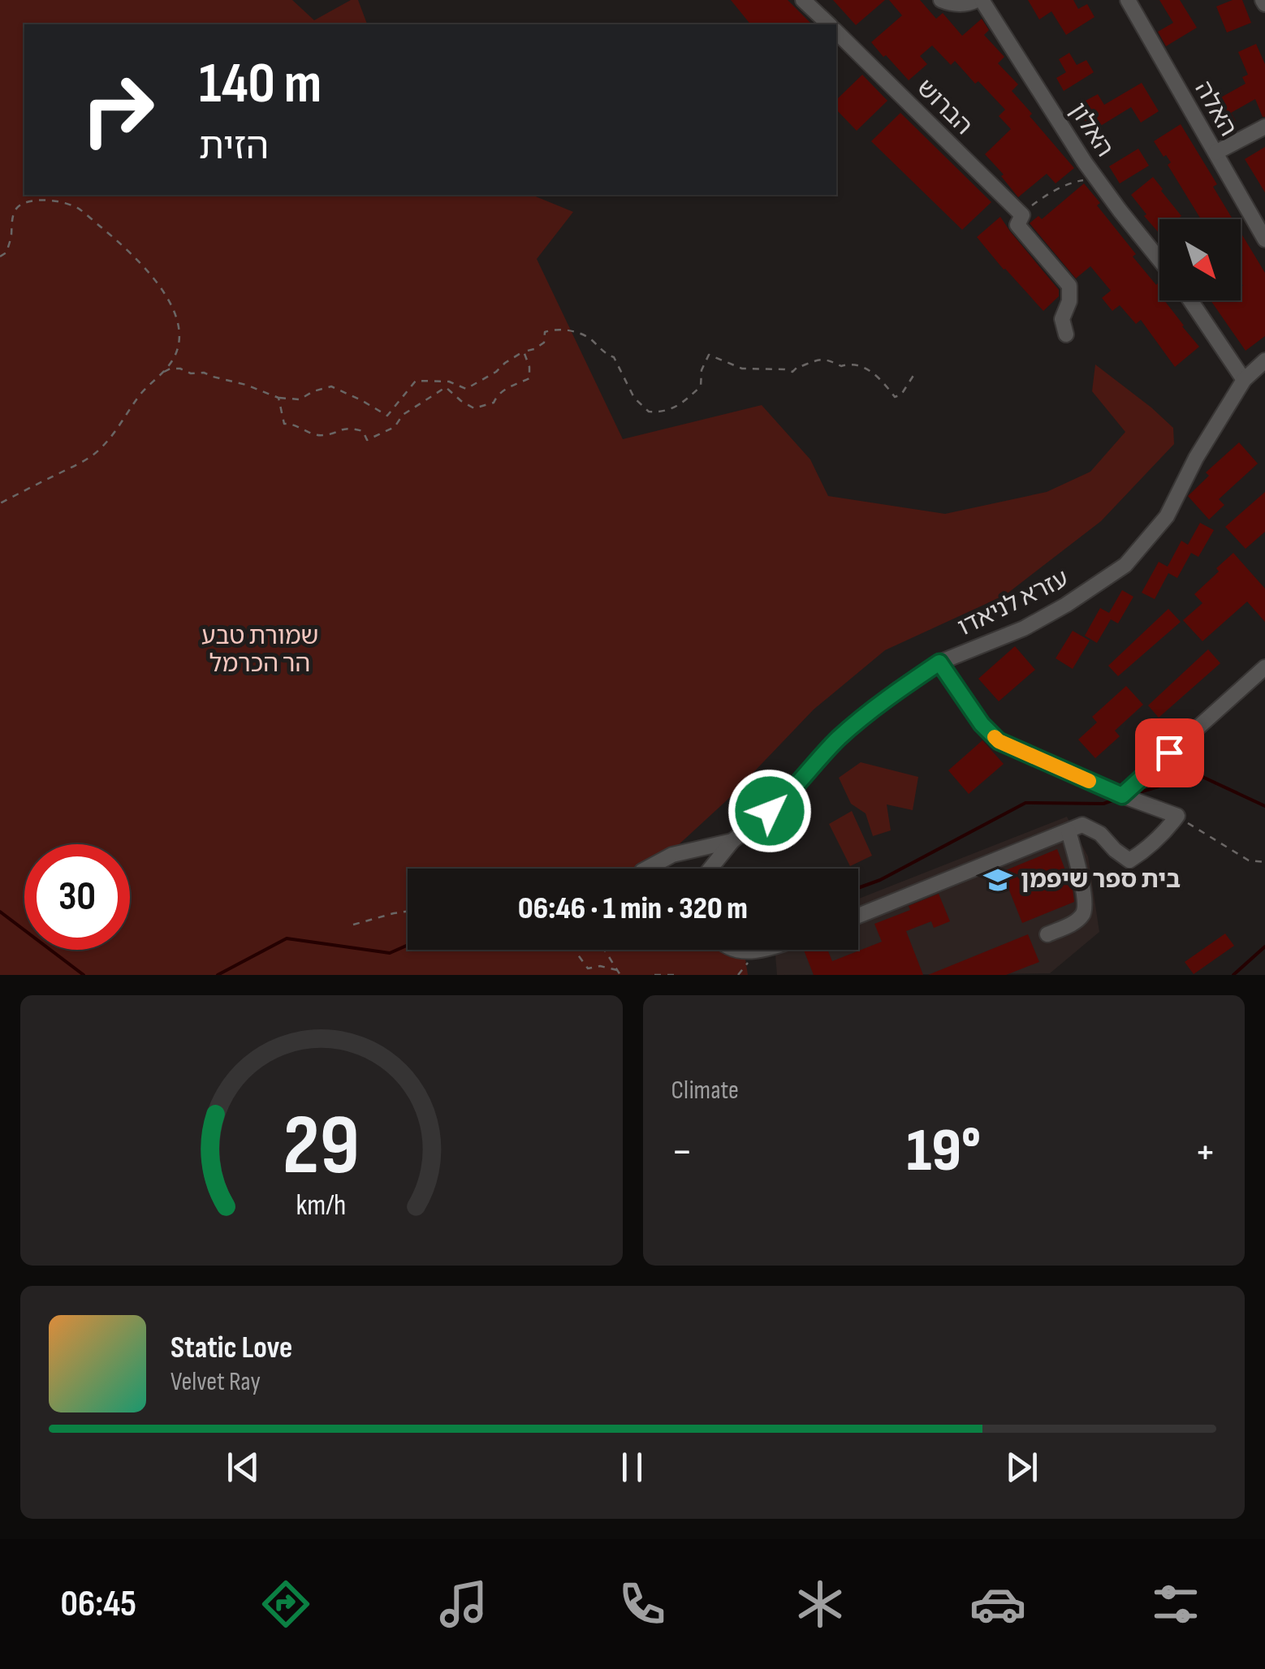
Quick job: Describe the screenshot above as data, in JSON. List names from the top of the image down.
{
  "streets": {
    "street": [
      "הברוש",
      "האלה",
      "האלון",
      "עזרא לניאדו"
    ]
  },
  "parks": ["שמורת טבע הר הכרמל"],
  "places": {
    "school or university": ["בית ספר שיפמן"]
  },
  "north": "bottom right",
  "page": {
    "turn": ["140 m", "הזית"],
    "limit": "30",
    "trip": "06:46 · 1 min · 320 m",
    "tile": "Climate",
    "heat": ["−", "19°", "+"],
    "song": ["Static Love", "Velvet Ray"],
    "tabs": "06:45",
    "gauge": ["29", "km/h"]
  }
}
